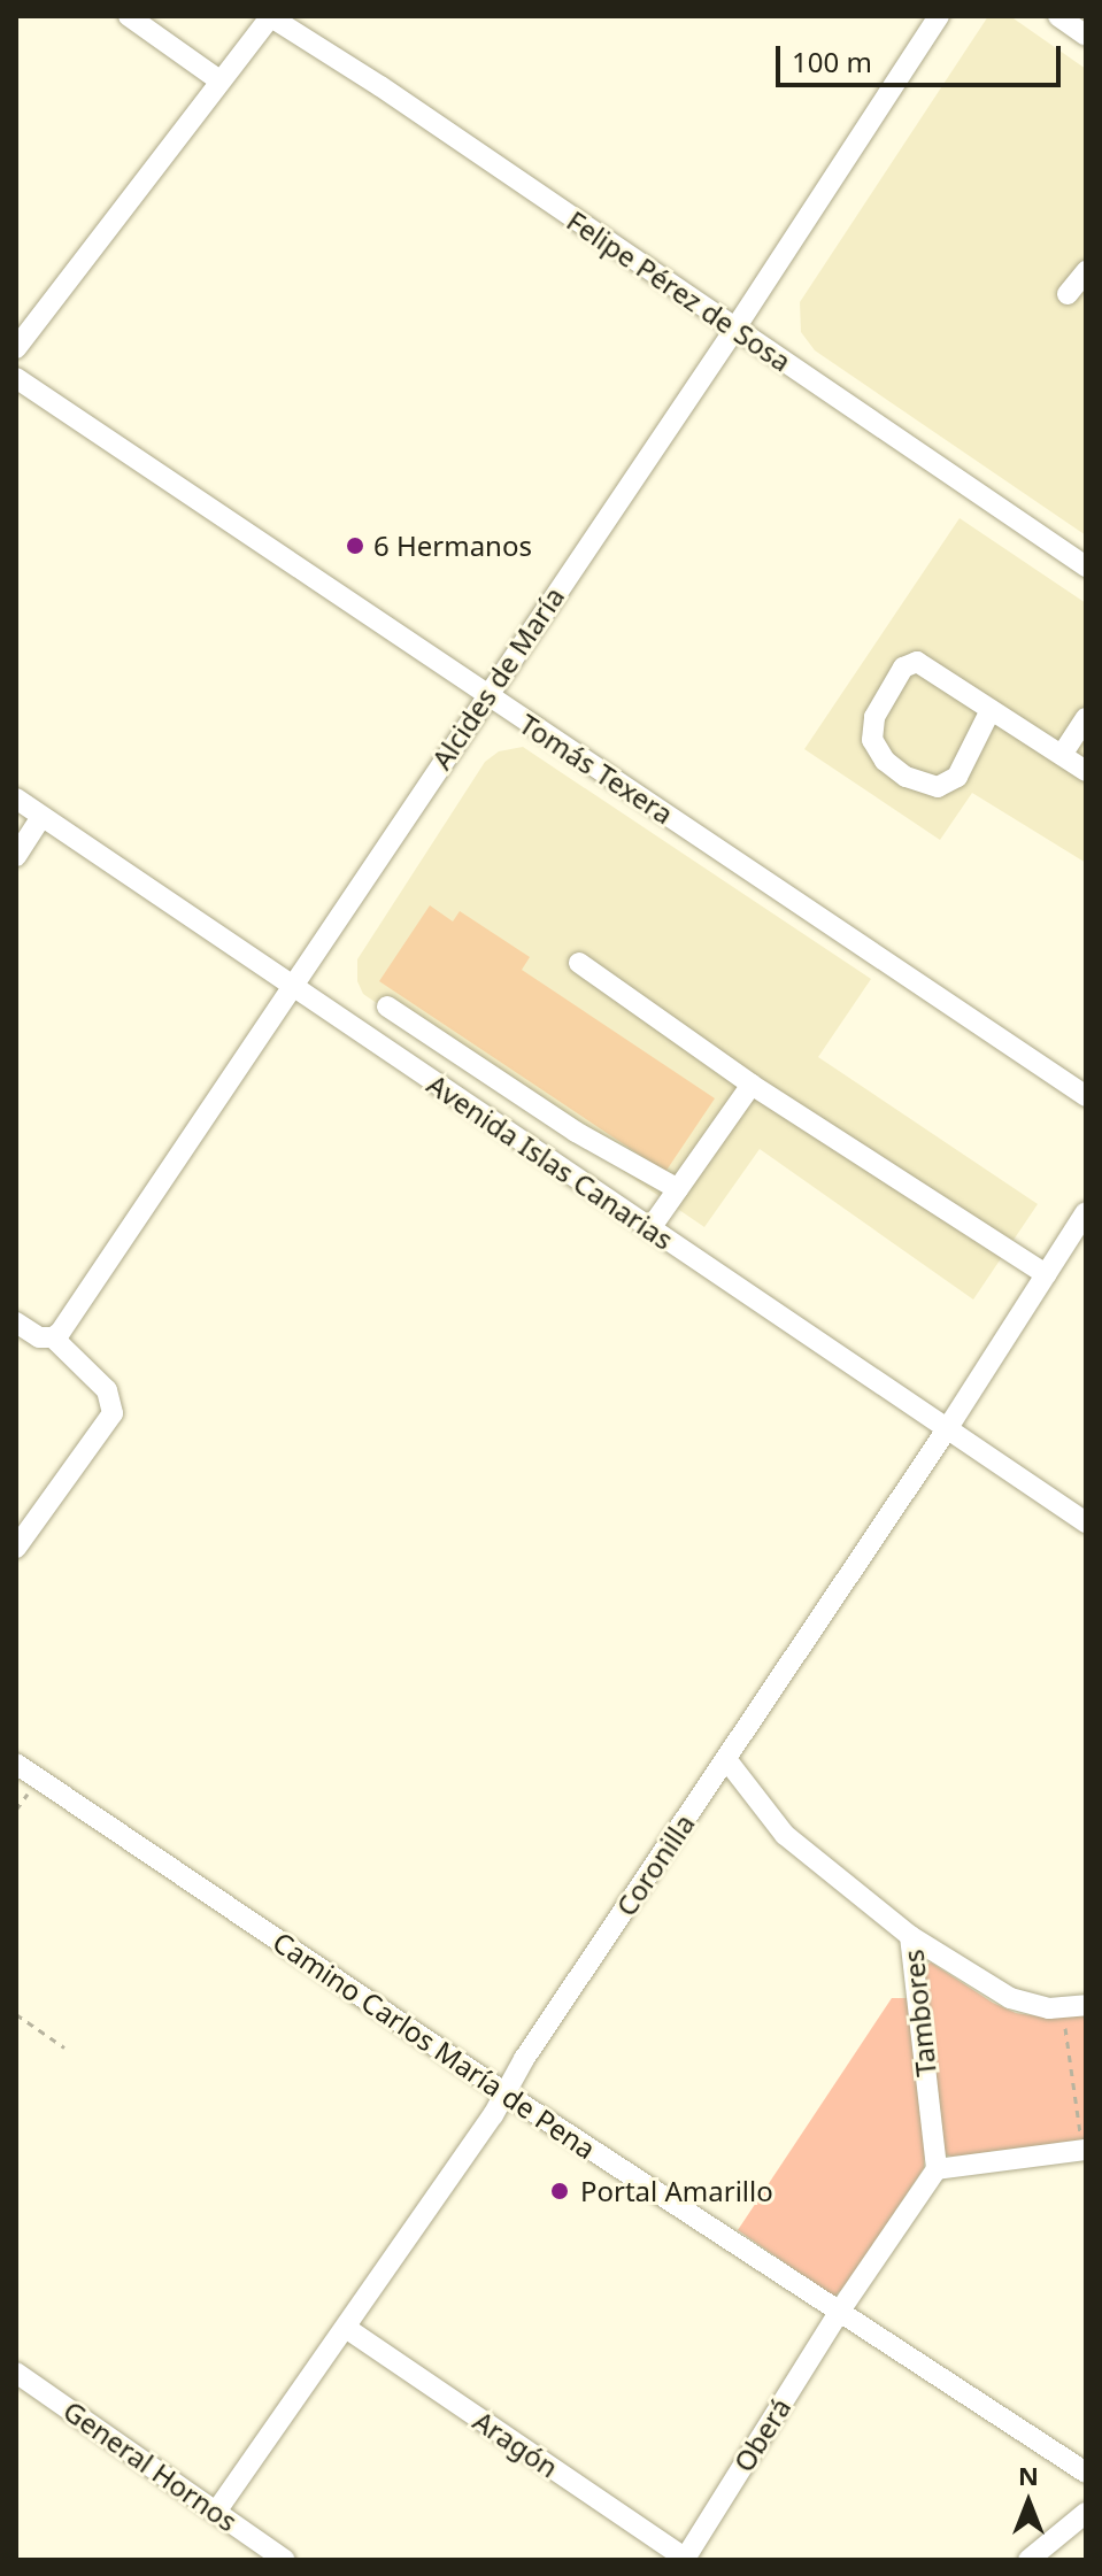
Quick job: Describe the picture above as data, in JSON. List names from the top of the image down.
{
  "streets": {
    "street": [
      "Felipe Pérez de Sosa",
      "Alcides de María",
      "Tomás Texera",
      "Avenida Islas Canarias",
      "Coronilla",
      "Tambores",
      "Camino Carlos María de Pena",
      "Oberá",
      "Aragón",
      "General Hornos"
    ]
  },
  "crossings": [
    ["Felipe Pérez de Sosa", "Alcides de María"],
    ["Alcides de María", "Tomás Texera"],
    ["Alcides de María", "Avenida Islas Canarias"],
    ["Avenida Islas Canarias", "Coronilla"],
    ["Coronilla", "Camino Carlos María de Pena"],
    ["Coronilla", "Aragón"],
    ["Coronilla", "General Hornos"],
    ["Tambores", "Oberá"],
    ["Camino Carlos María de Pena", "Oberá"],
    ["Oberá", "Aragón"]
  ],
  "places": ["6 Hermanos", "Portal Amarillo"],
  "scale_bar": "100 m",
  "north": "top"
}
